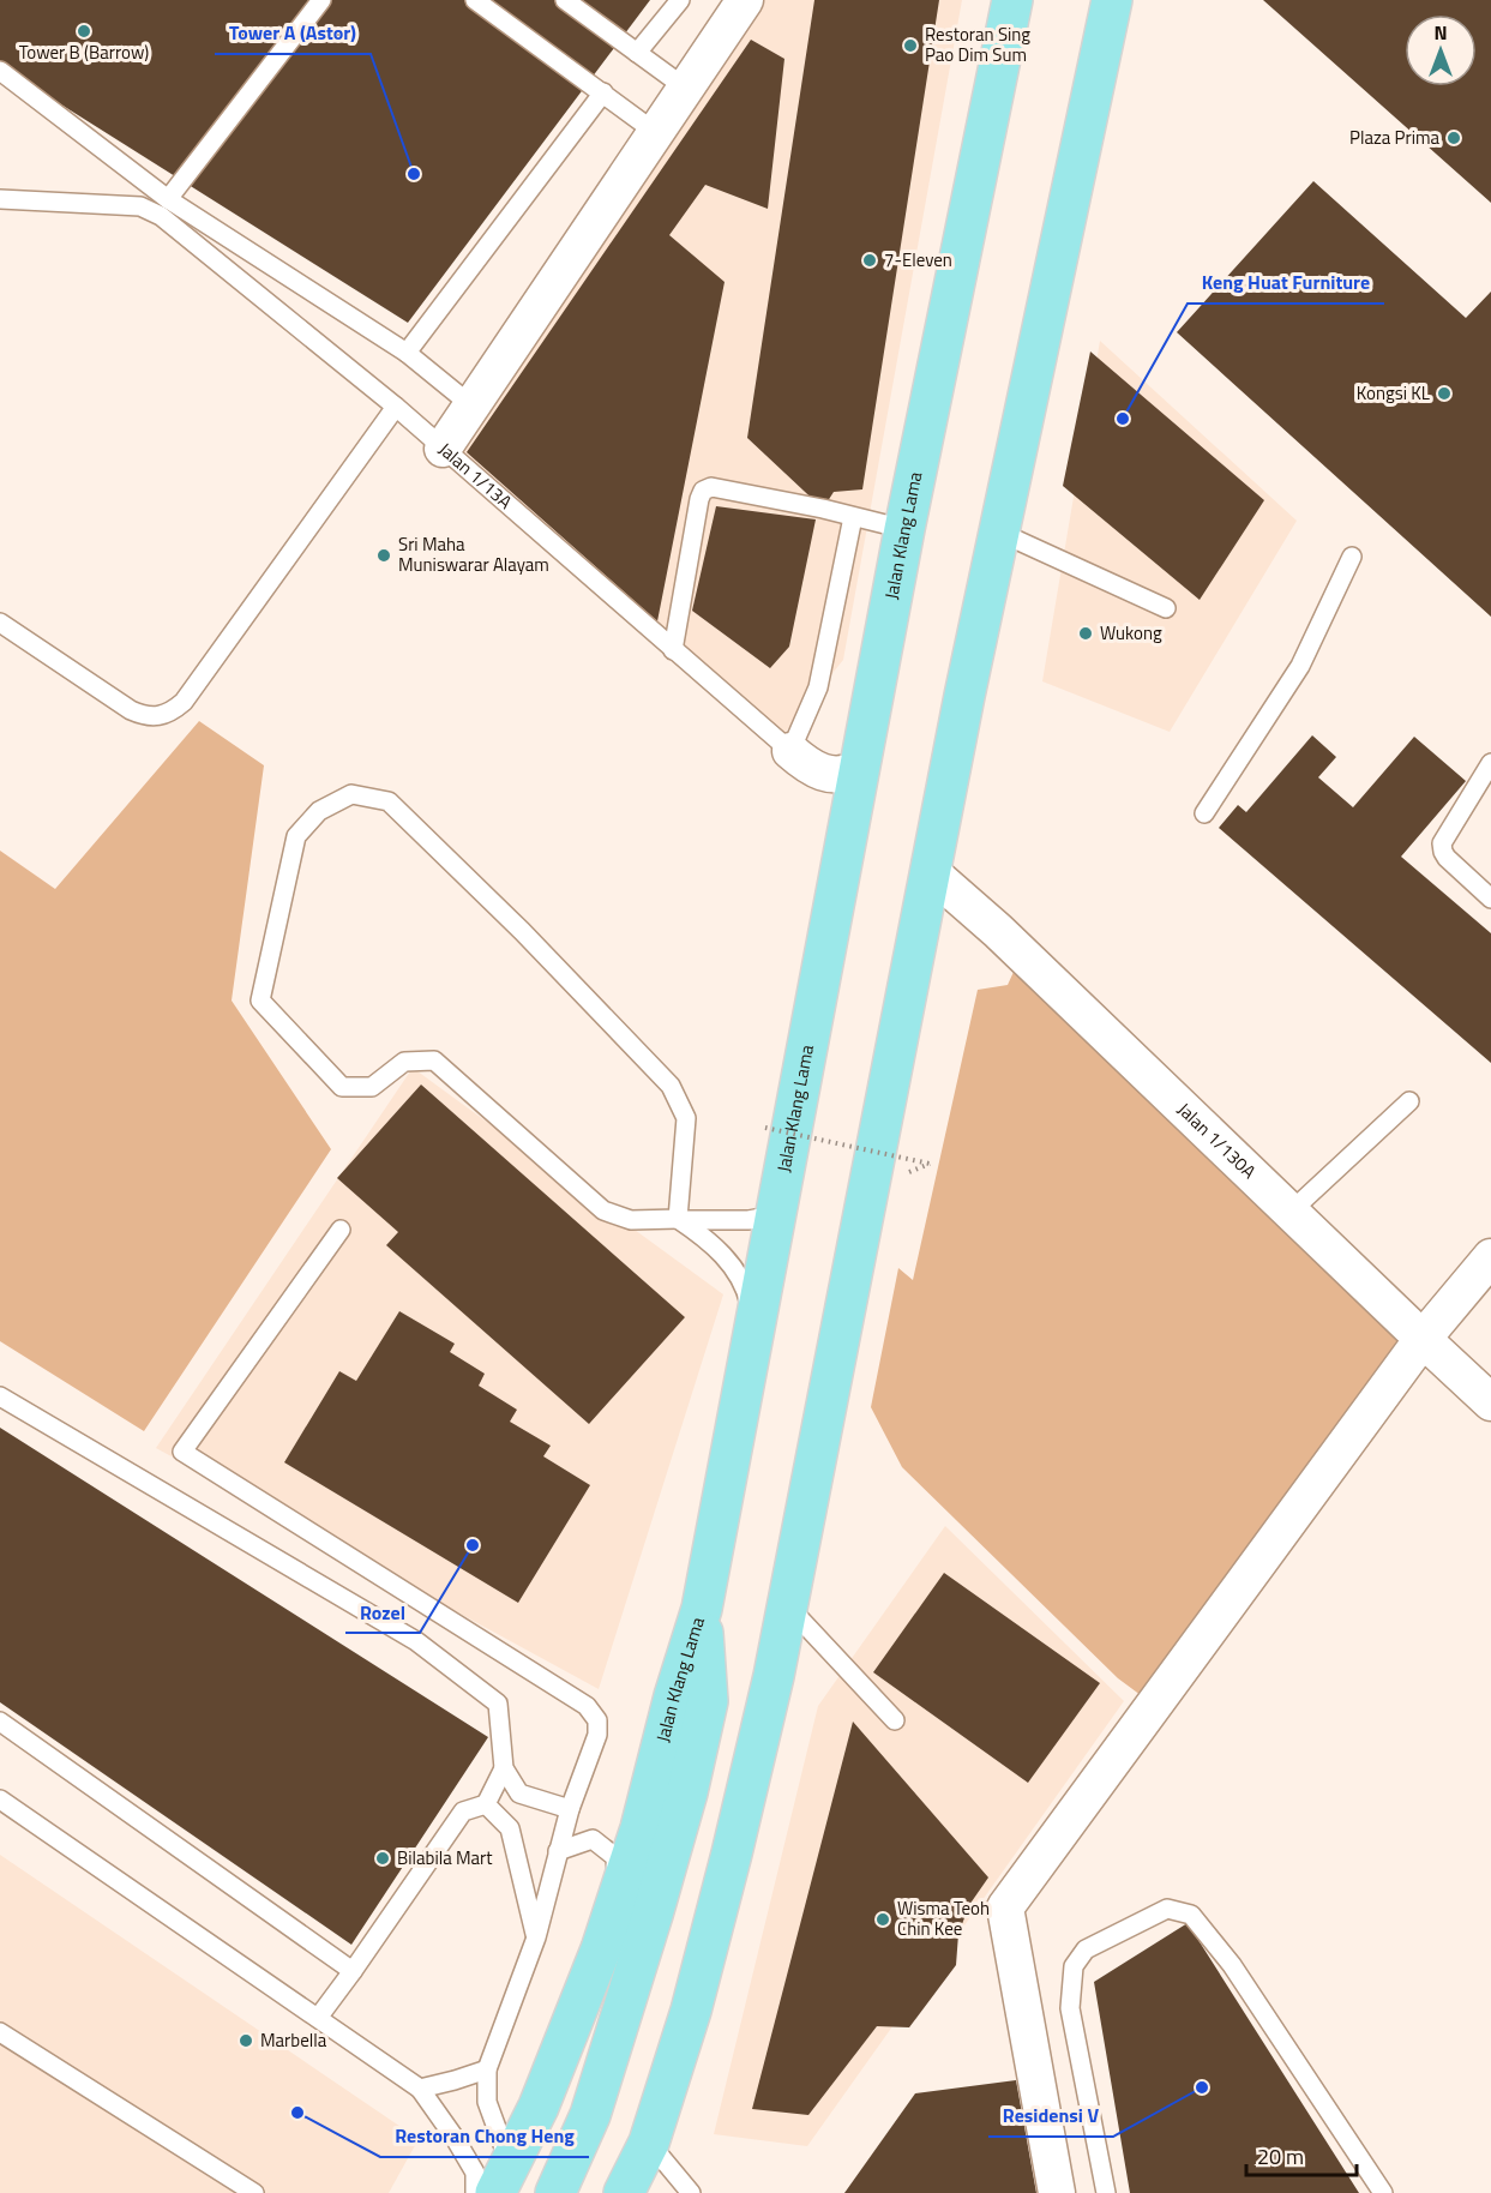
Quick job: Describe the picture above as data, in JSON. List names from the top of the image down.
{
  "streets": {
    "main road": ["Jalan Klang Lama"],
    "street": ["Jalan 1/13A", "Jalan 1/130A"]
  },
  "crossings": [
    ["Jalan 1/13A", "Jalan Klang Lama"]
  ],
  "places": [
    "Tower B (Barrow)",
    "Restoran Sing Pao Dim Sum",
    "Plaza Prima",
    "Tower A (Astor)",
    "7-Eleven",
    "Kongsi KL",
    "Keng Huat Furniture",
    "Sri Maha Muniswarar Alayam",
    "Wukong",
    "Rozel",
    "Bilabila Mart",
    "Wisma Teoh Chin Kee",
    "Marbella",
    "Residensi V",
    "Restoran Chong Heng"
  ],
  "scale_bar": "20 m",
  "north": "top"
}
